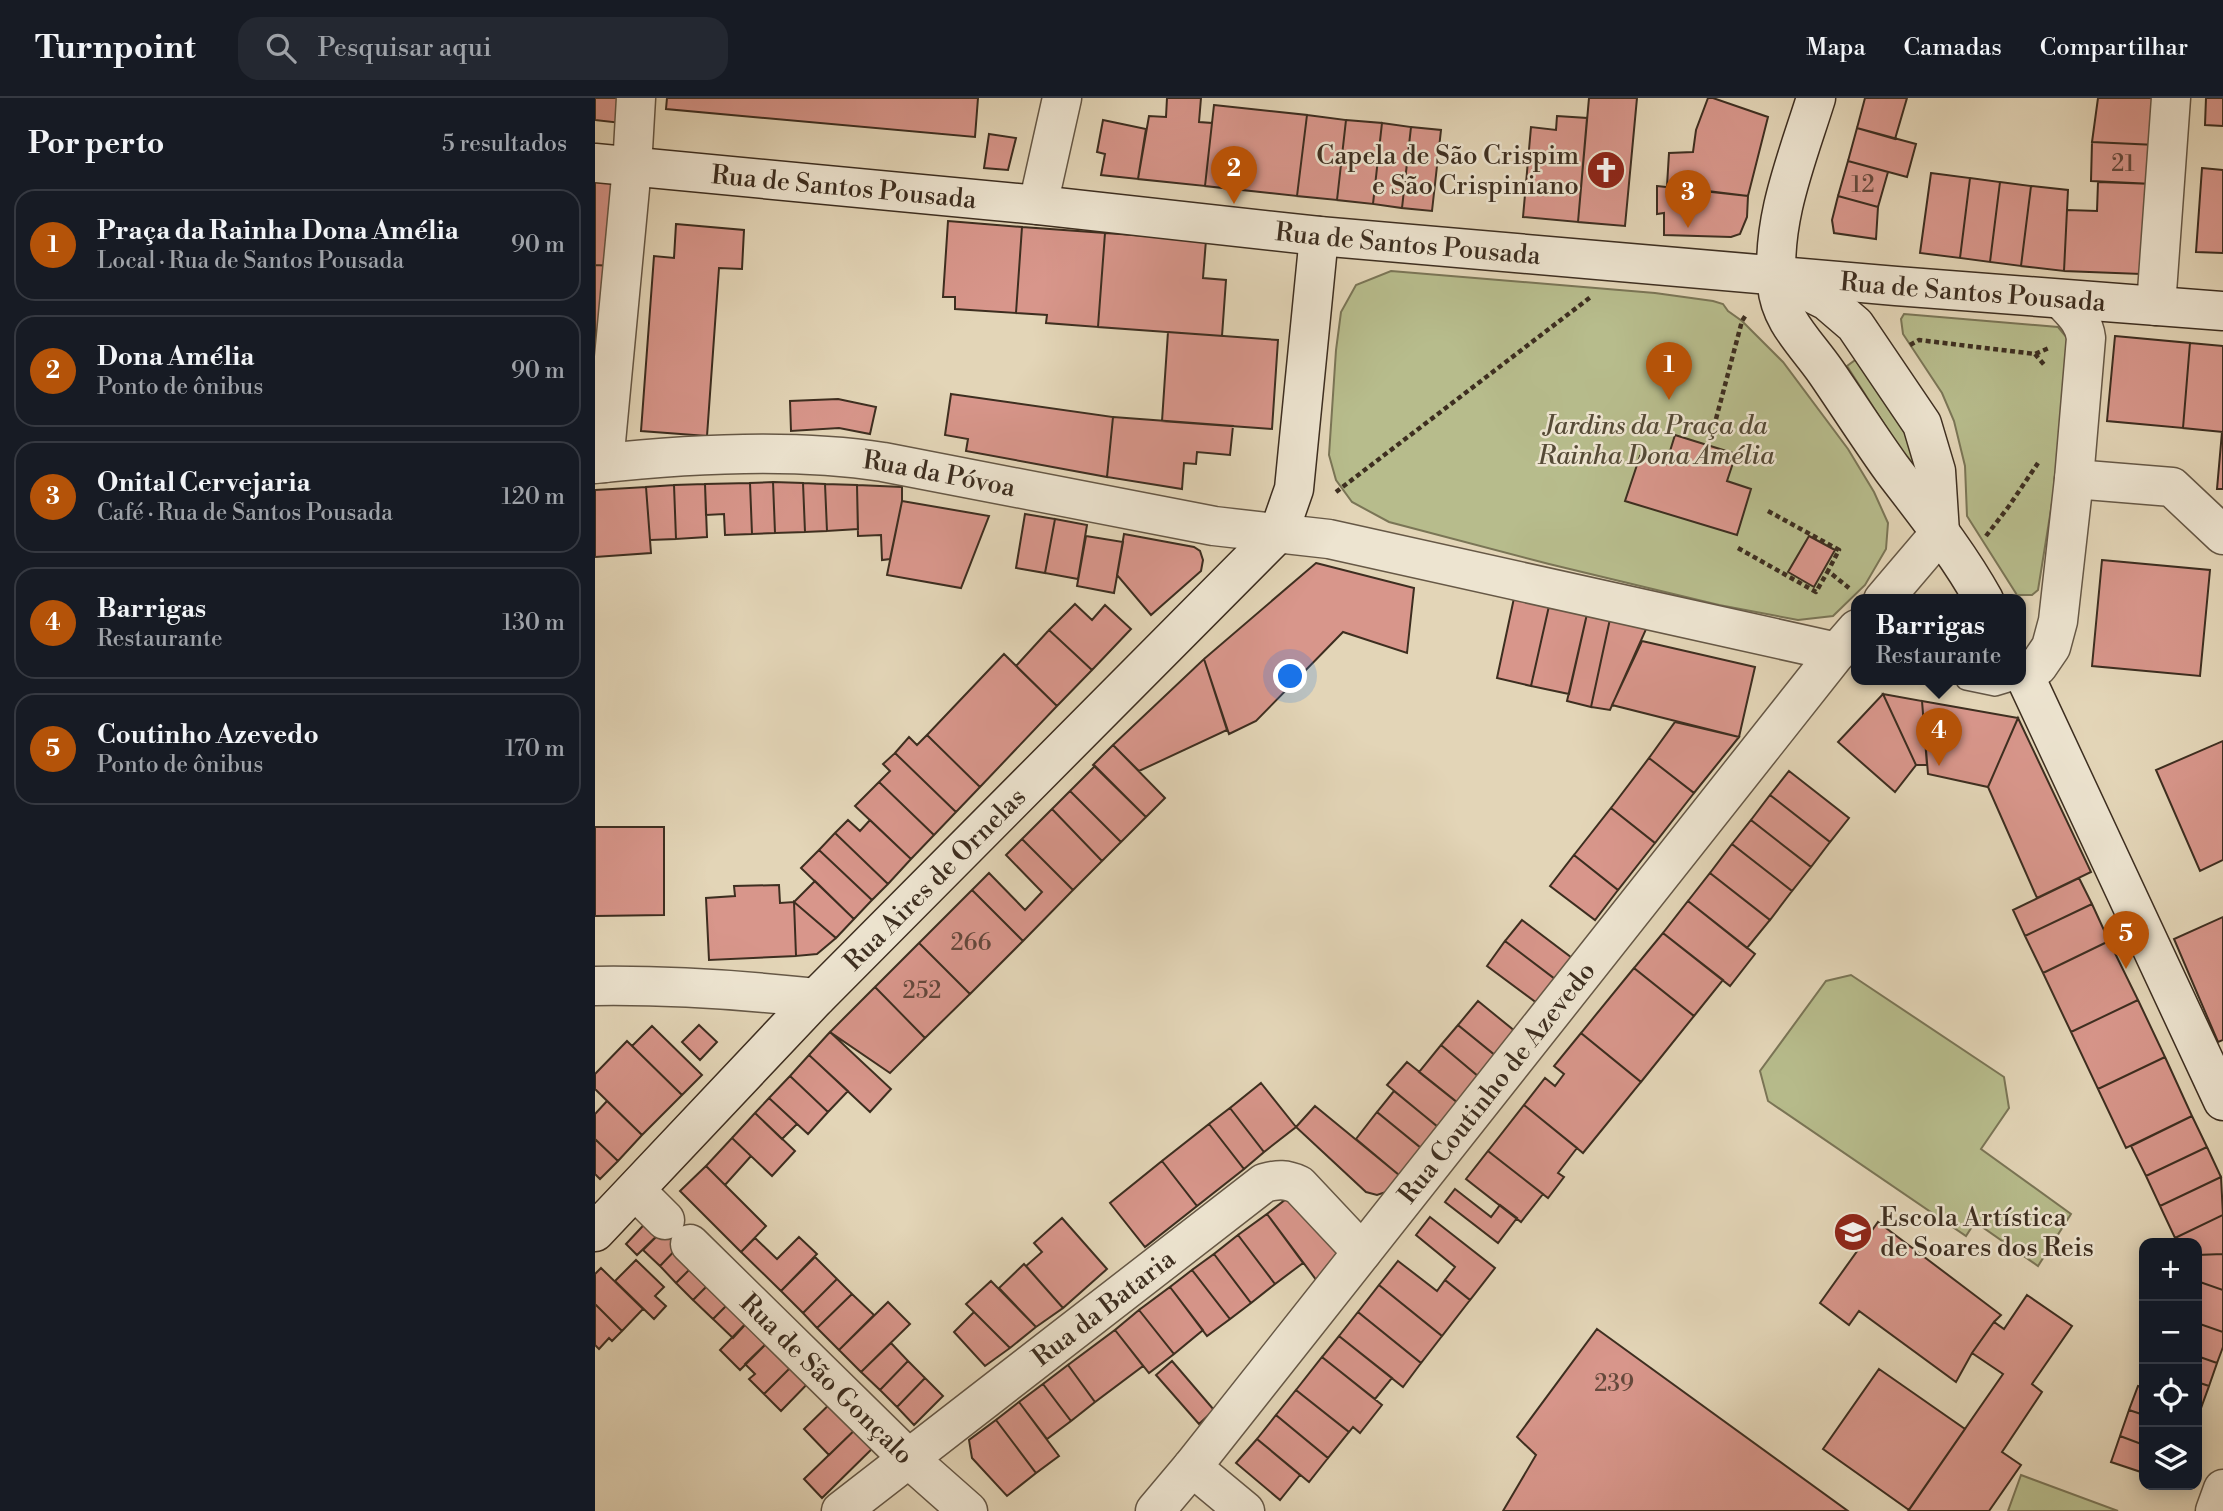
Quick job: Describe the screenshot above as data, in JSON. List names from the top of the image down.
{
  "streets": {
    "street": [
      "Rua de Santos Pousada",
      "Rua da Póvoa",
      "Rua Aires de Ornelas",
      "Rua Coutinho de Azevedo",
      "Rua da Bataria",
      "Rua de São Gonçalo"
    ]
  },
  "crossings": [
    ["Rua da Póvoa", "Rua Aires de Ornelas"],
    ["Rua Aires de Ornelas", "Rua de São Gonçalo"],
    ["Rua Coutinho de Azevedo", "Rua da Bataria"],
    ["Rua da Bataria", "Rua de São Gonçalo"]
  ],
  "parks": ["Jardins da Praça da Rainha Dona Amélia"],
  "places": {
    "church": ["Capela de São Crispim e São Crispiniano"],
    "school or university": ["Escola Artística de Soares dos Reis"]
  },
  "house_numbers": [
    "21",
    "12",
    "266",
    "252",
    "239"
  ],
  "page": {
    "header": "Turnpoint",
    "search": "Pesquisar aqui",
    "nav": ["Mapa", "Camadas", "Compartilhar"],
    "heading": ["Por perto", "5 resultados"],
    "pins": [
      "2",
      "3",
      "1",
      "4",
      "5"
    ],
    "list": [
      {
        "mark": "1",
        "name": "Praça da Rainha Dona Amélia",
        "note": "Local · Rua de Santos Pousada",
        "value": "90 m"
      },
      {
        "mark": "2",
        "name": "Dona Amélia",
        "note": "Ponto de ônibus",
        "value": "90 m"
      },
      {
        "mark": "3",
        "name": "Onital Cervejaria",
        "note": "Café · Rua de Santos Pousada",
        "value": "120 m"
      },
      {
        "mark": "4",
        "name": "Barrigas",
        "note": "Restaurante",
        "value": "130 m"
      },
      {
        "mark": "5",
        "name": "Coutinho Azevedo",
        "note": "Ponto de ônibus",
        "value": "170 m"
      }
    ],
    "popup": ["Barrigas", "Restaurante"],
    "map_buttons": ["+", "−"]
  }
}
